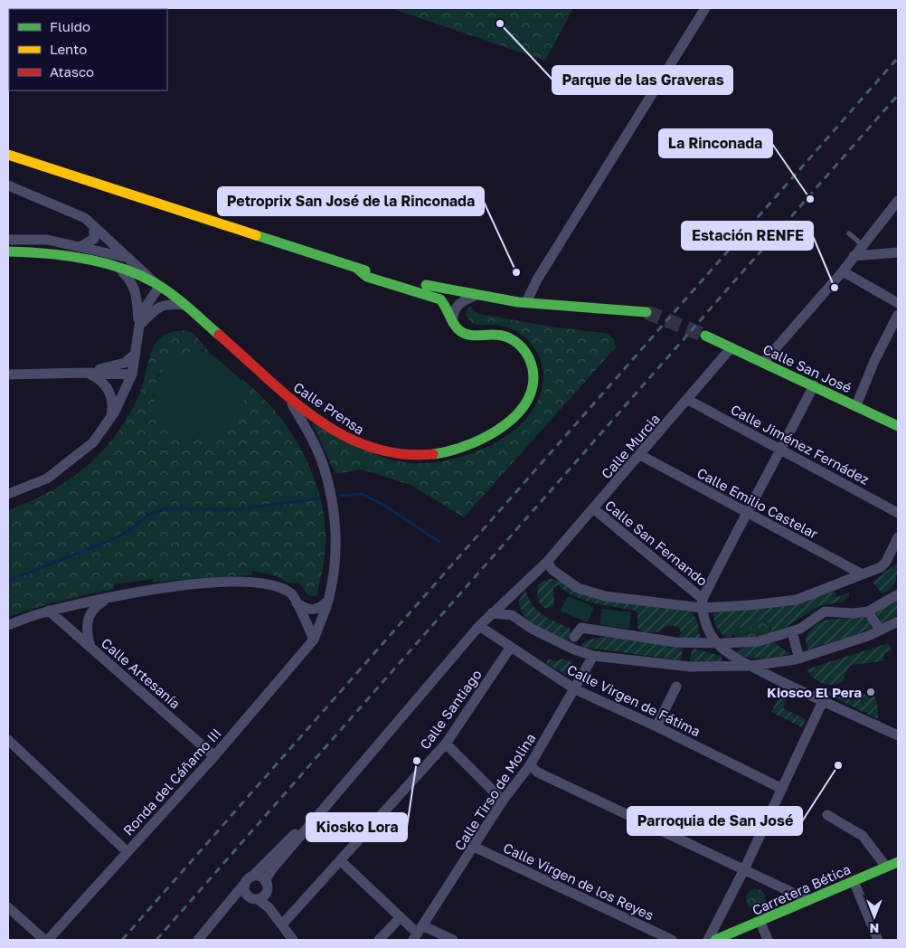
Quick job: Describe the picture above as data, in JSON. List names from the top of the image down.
{
  "streets": {
    "street": [
      "Calle San José",
      "Calle Prensa",
      "Calle Jiménez Fernádez",
      "Calle Murcia",
      "Calle Emilio Castelar",
      "Calle San Fernando",
      "Calle Artesanía",
      "Calle Virgen de Fátima",
      "Calle Santiago",
      "Ronda del Cáñamo III",
      "Calle Tirso de Molina",
      "Calle Virgen de los Reyes",
      "Carretera Bética"
    ]
  },
  "crossings": [
    ["Calle San José", "Calle Murcia"],
    ["Calle Prensa", "Ronda del Cáñamo III"],
    ["Calle Jiménez Fernádez", "Calle Murcia"],
    ["Calle Murcia", "Calle Emilio Castelar"],
    ["Calle Murcia", "Calle San Fernando"],
    ["Calle Murcia", "Calle Virgen de Fátima"],
    ["Calle Artesanía", "Ronda del Cáñamo III"],
    ["Calle Virgen de Fátima", "Calle Santiago"],
    ["Calle Virgen de Fátima", "Calle Tirso de Molina"],
    ["Calle Tirso de Molina", "Calle Virgen de los Reyes"]
  ],
  "places": [
    "Parque de las Graveras",
    "La Rinconada",
    "Petroprix San José de la Rinconada",
    "Estación RENFE",
    "Kiosco El Pera",
    "Kiosko Lora",
    "Parroquia de San José"
  ],
  "legend": ["Fluido", "Lento", "Atasco"],
  "north": "bottom"
}
